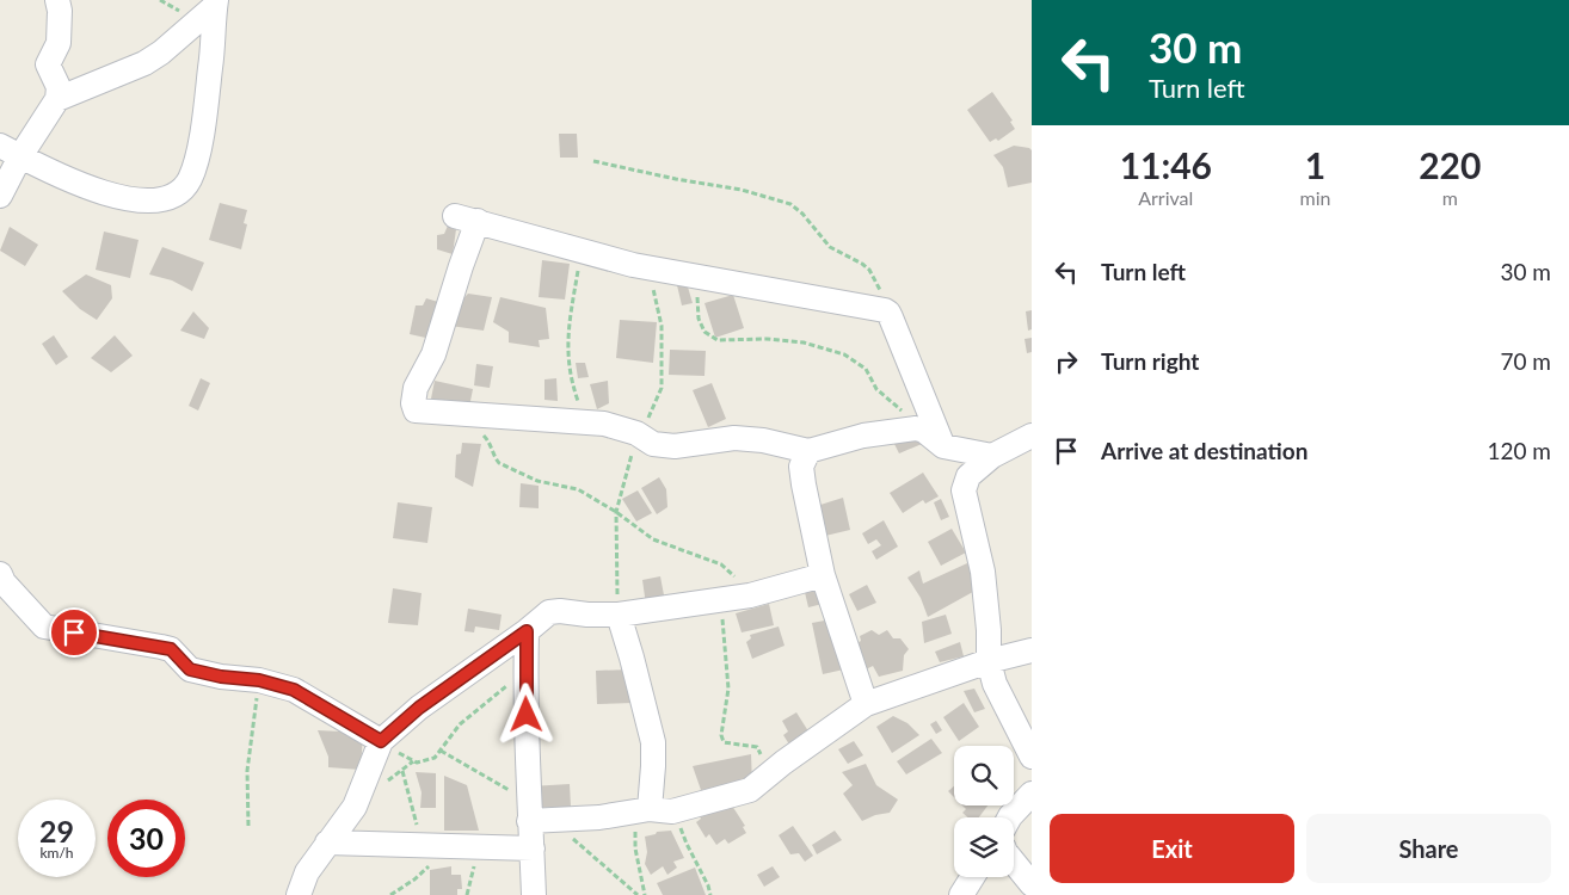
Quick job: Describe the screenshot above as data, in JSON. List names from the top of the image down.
{
  "page": {
    "turn": ["30 m", "Turn left"],
    "eta": [
      "11:46",
      "Arrival",
      "1",
      "min",
      "220",
      "m"
    ],
    "list": [
      {
        "name": "Turn left",
        "value": "30 m"
      },
      {
        "name": "Turn right",
        "value": "70 m"
      },
      {
        "name": "Arrive at destination",
        "value": "120 m"
      }
    ],
    "speed": "29 km/h",
    "limit": "30",
    "buttons": ["Exit", "Share"]
  }
}
